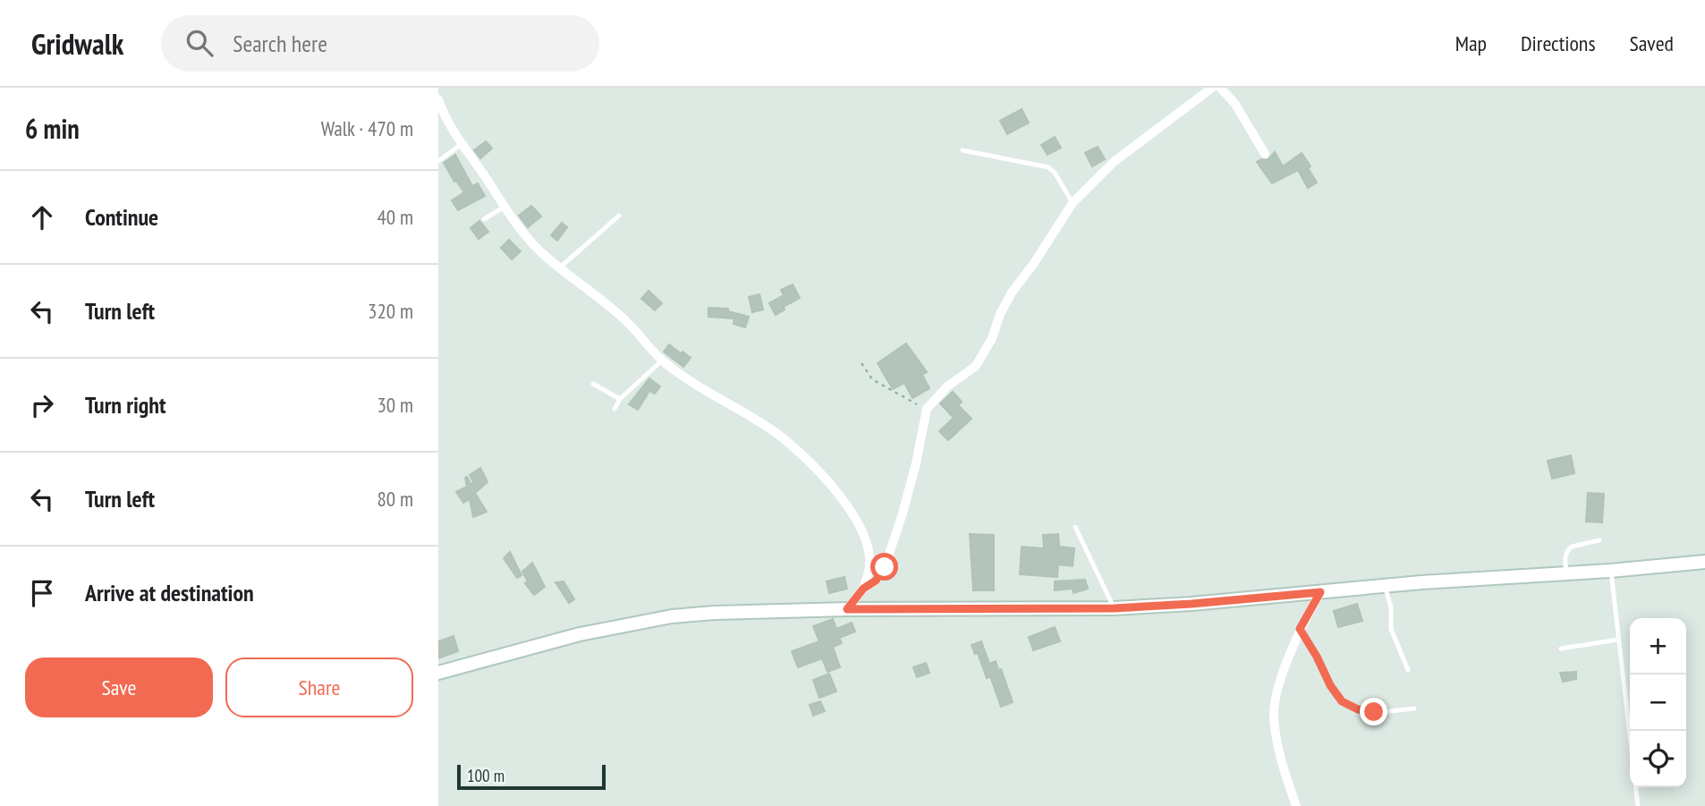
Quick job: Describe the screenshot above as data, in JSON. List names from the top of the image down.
{
  "scale_bar": "100 m",
  "page": {
    "header": "Gridwalk",
    "search": "Search here",
    "nav": ["Map", "Directions", "Saved"],
    "heading": ["6 min", "Walk · 470 m"],
    "list": [
      ["Continue", "40 m"],
      ["Turn left", "320 m"],
      ["Turn right", "30 m"],
      ["Turn left", "80 m"],
      "Arrive at destination"
    ],
    "map_buttons": ["+", "−"],
    "buttons": ["Save", "Share"],
    "scale": "100 m"
  }
}
